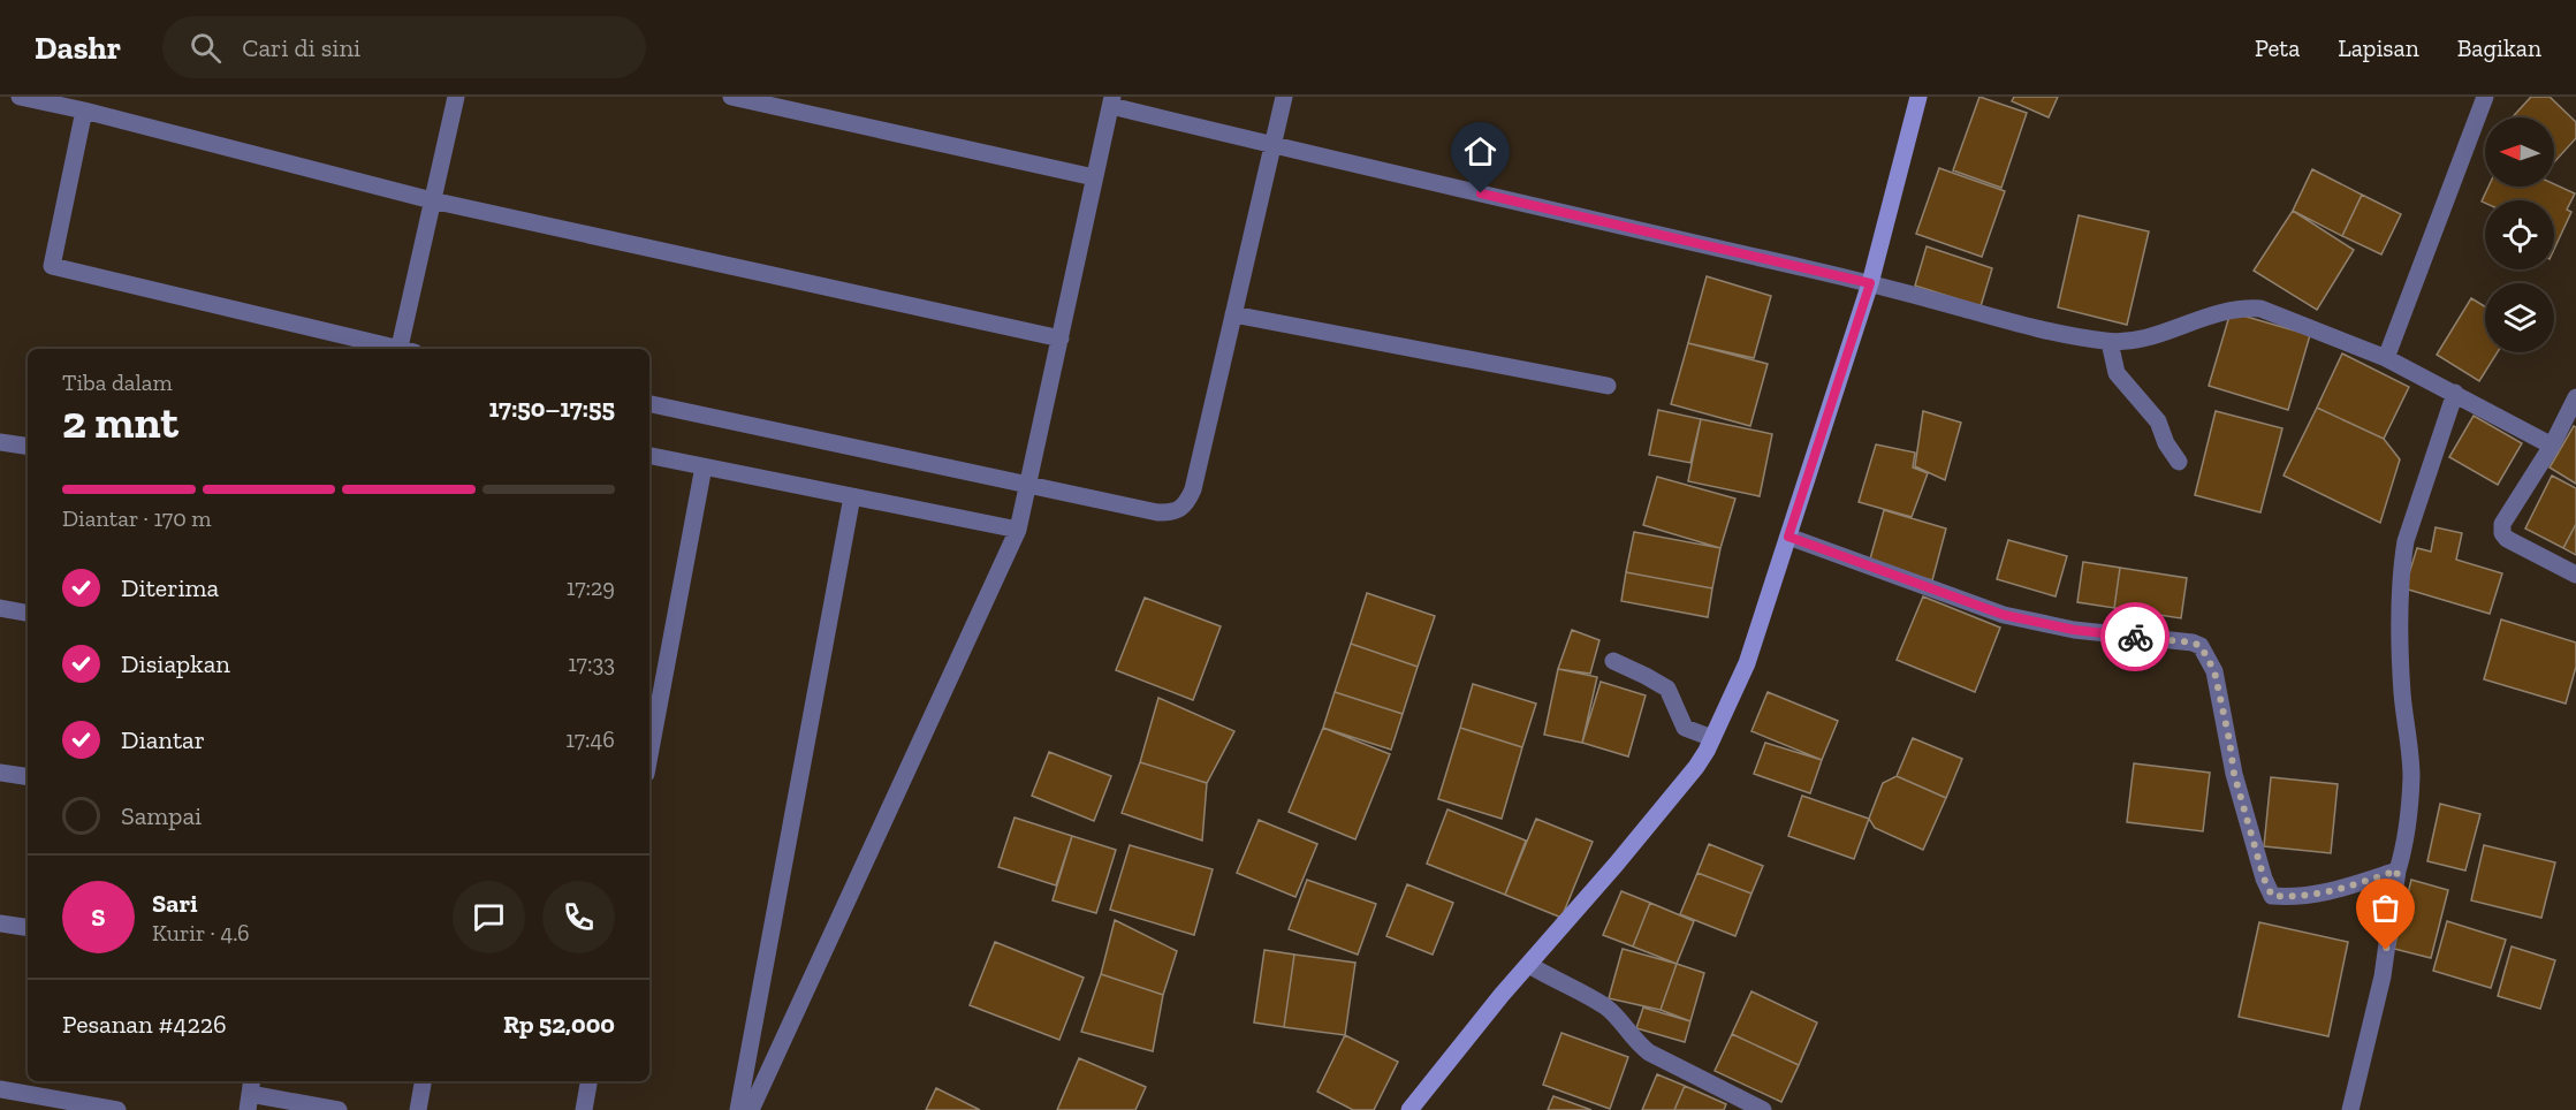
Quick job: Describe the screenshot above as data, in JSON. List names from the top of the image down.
{
  "north": "left",
  "page": {
    "header": "Dashr",
    "search": "Cari di sini",
    "nav": ["Peta", "Lapisan", "Bagikan"],
    "heading": ["2 mnt", "Tiba dalam", "17:50–17:55"],
    "panel": [
      "Sari",
      "Kurir · 4.6",
      "Pesanan #4226",
      "Rp 52,000"
    ],
    "bar": "Diantar · 170 m",
    "list": [
      ["Diterima", "17:29"],
      ["Disiapkan", "17:33"],
      ["Diantar", "17:46"],
      "Sampai"
    ],
    "round": "S"
  }
}
